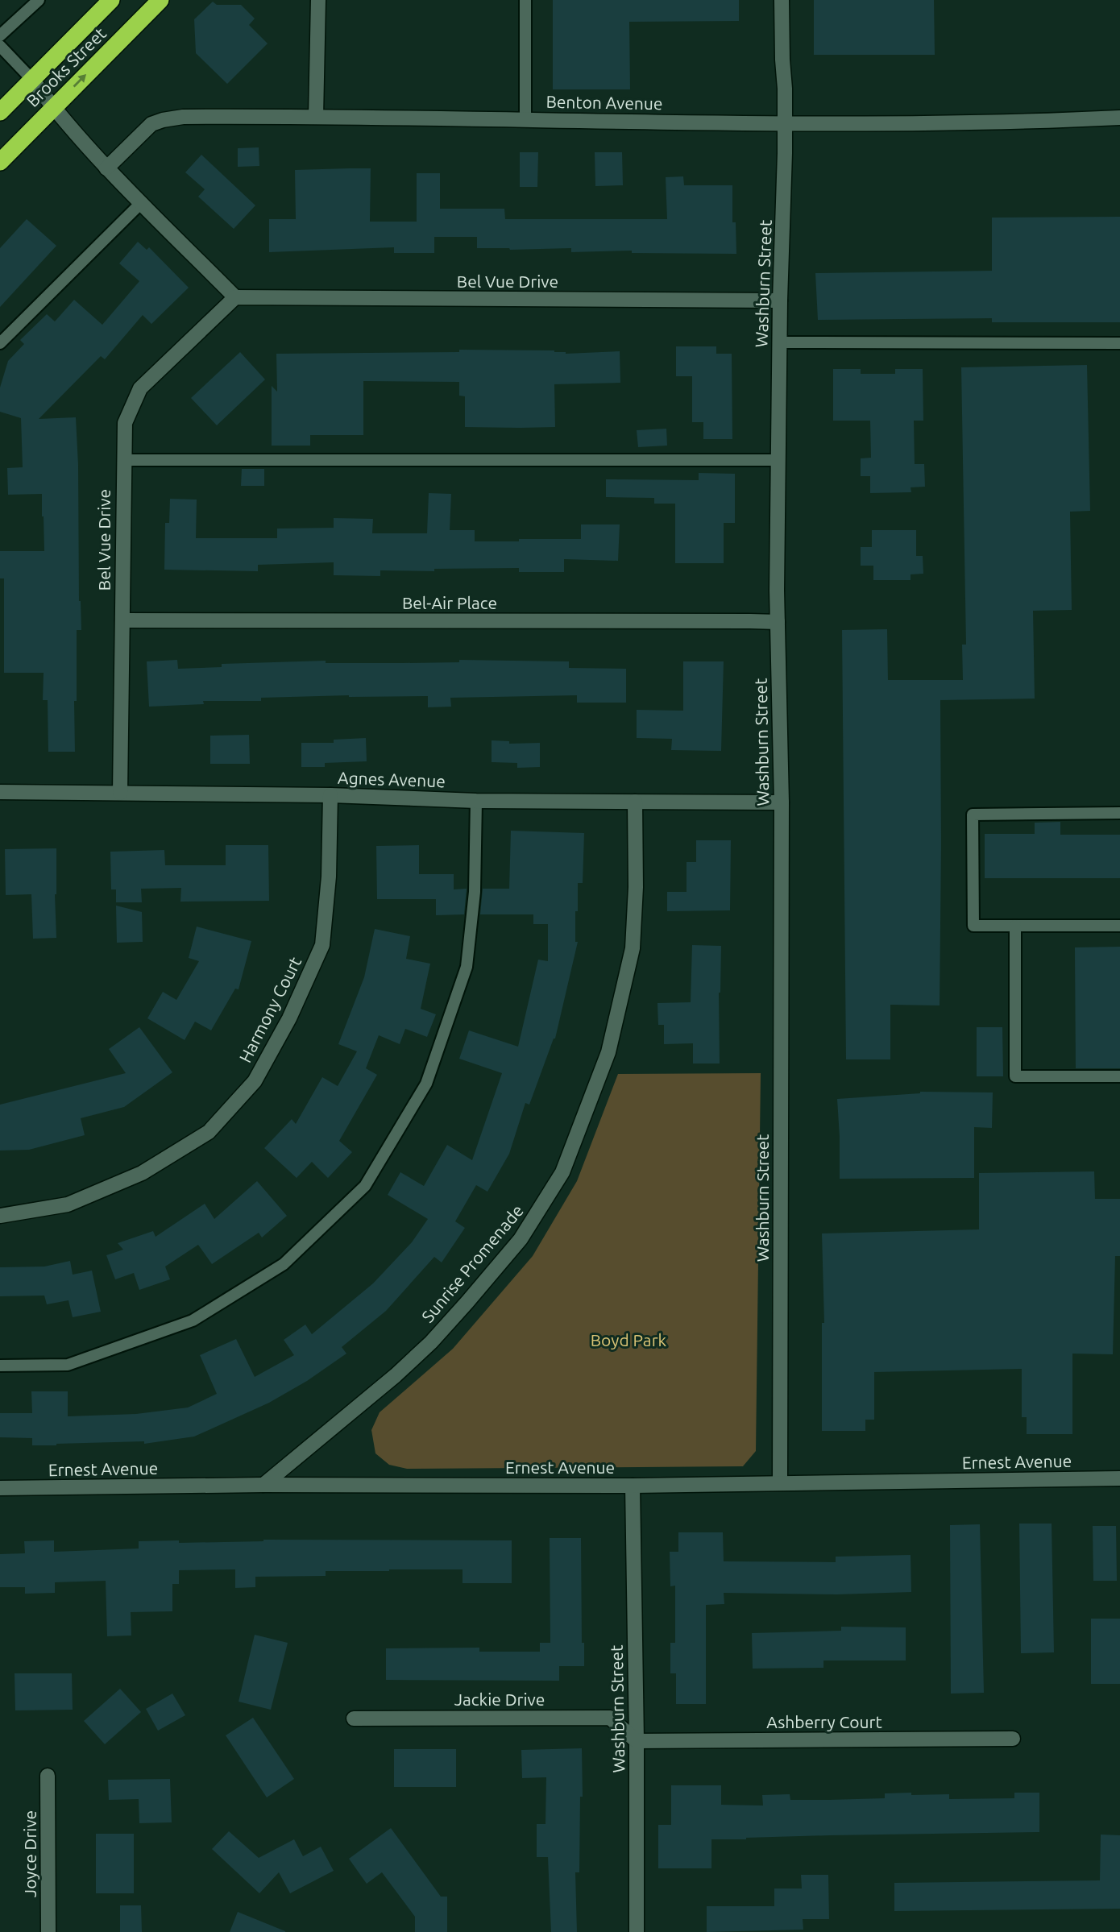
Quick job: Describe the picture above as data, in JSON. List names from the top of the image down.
{
  "streets": {
    "highway": ["Brooks Street"],
    "street": [
      "Benton Avenue",
      "Bel Vue Drive",
      "Washburn Street",
      "Bel-Air Place",
      "Agnes Avenue",
      "Harmony Court",
      "Sunrise Promenade",
      "Ernest Avenue",
      "Jackie Drive",
      "Ashberry Court",
      "Joyce Drive"
    ]
  },
  "crossings": [
    ["Benton Avenue", "Washburn Street"],
    ["Bel Vue Drive", "Washburn Street"],
    ["Bel Vue Drive", "Bel-Air Place"],
    ["Bel Vue Drive", "Agnes Avenue"],
    ["Washburn Street", "Bel-Air Place"],
    ["Washburn Street", "Agnes Avenue"],
    ["Washburn Street", "Ernest Avenue"],
    ["Washburn Street", "Jackie Drive"],
    ["Washburn Street", "Ashberry Court"],
    ["Agnes Avenue", "Harmony Court"],
    ["Agnes Avenue", "Sunrise Promenade"],
    ["Sunrise Promenade", "Ernest Avenue"],
    ["Jackie Drive", "Ashberry Court"]
  ],
  "parks": ["Boyd Park"]
}
